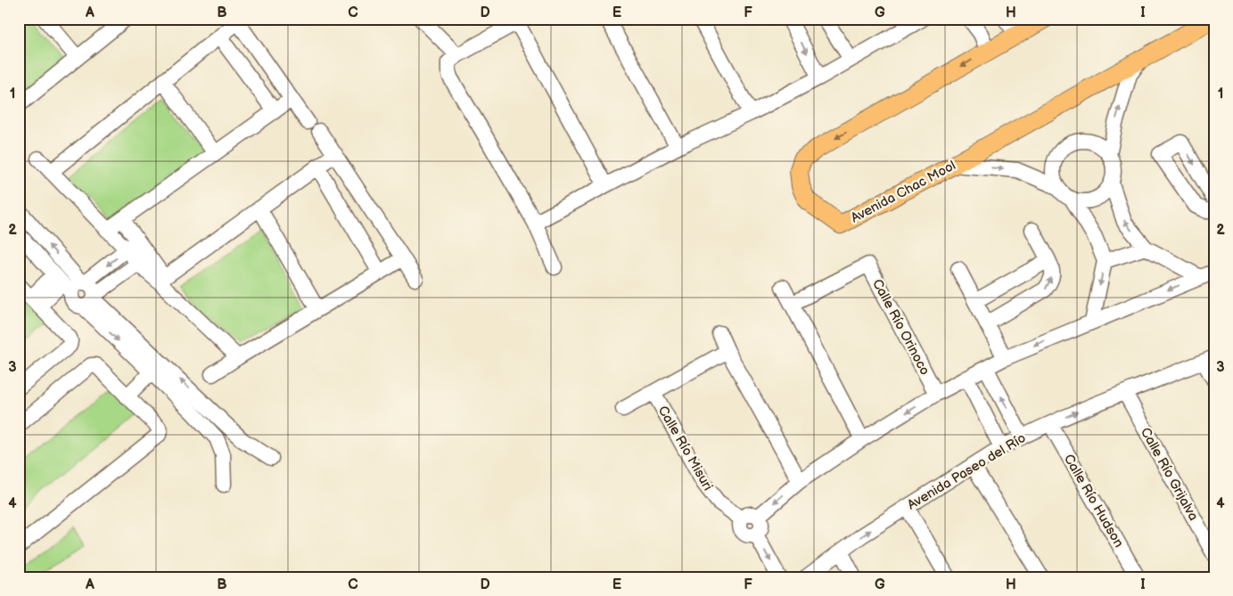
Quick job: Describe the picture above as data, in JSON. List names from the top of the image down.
{
  "streets": {
    "main road": ["Avenida Chac Mool"],
    "street": [
      "Calle Río Orinoco",
      "Calle Río Misuri",
      "Avenida Paseo del Río",
      "Calle Río Grijalva",
      "Calle Río Hudson"
    ]
  },
  "crossings": [
    ["Avenida Paseo del Río", "Calle Río Grijalva"],
    ["Avenida Paseo del Río", "Calle Río Hudson"]
  ],
  "grid": {
    "columns": [
      "A",
      "B",
      "C",
      "D",
      "E",
      "F",
      "G",
      "H",
      "I"
    ],
    "rows": [
      "1",
      "2",
      "3",
      "4"
    ]
  }
}
